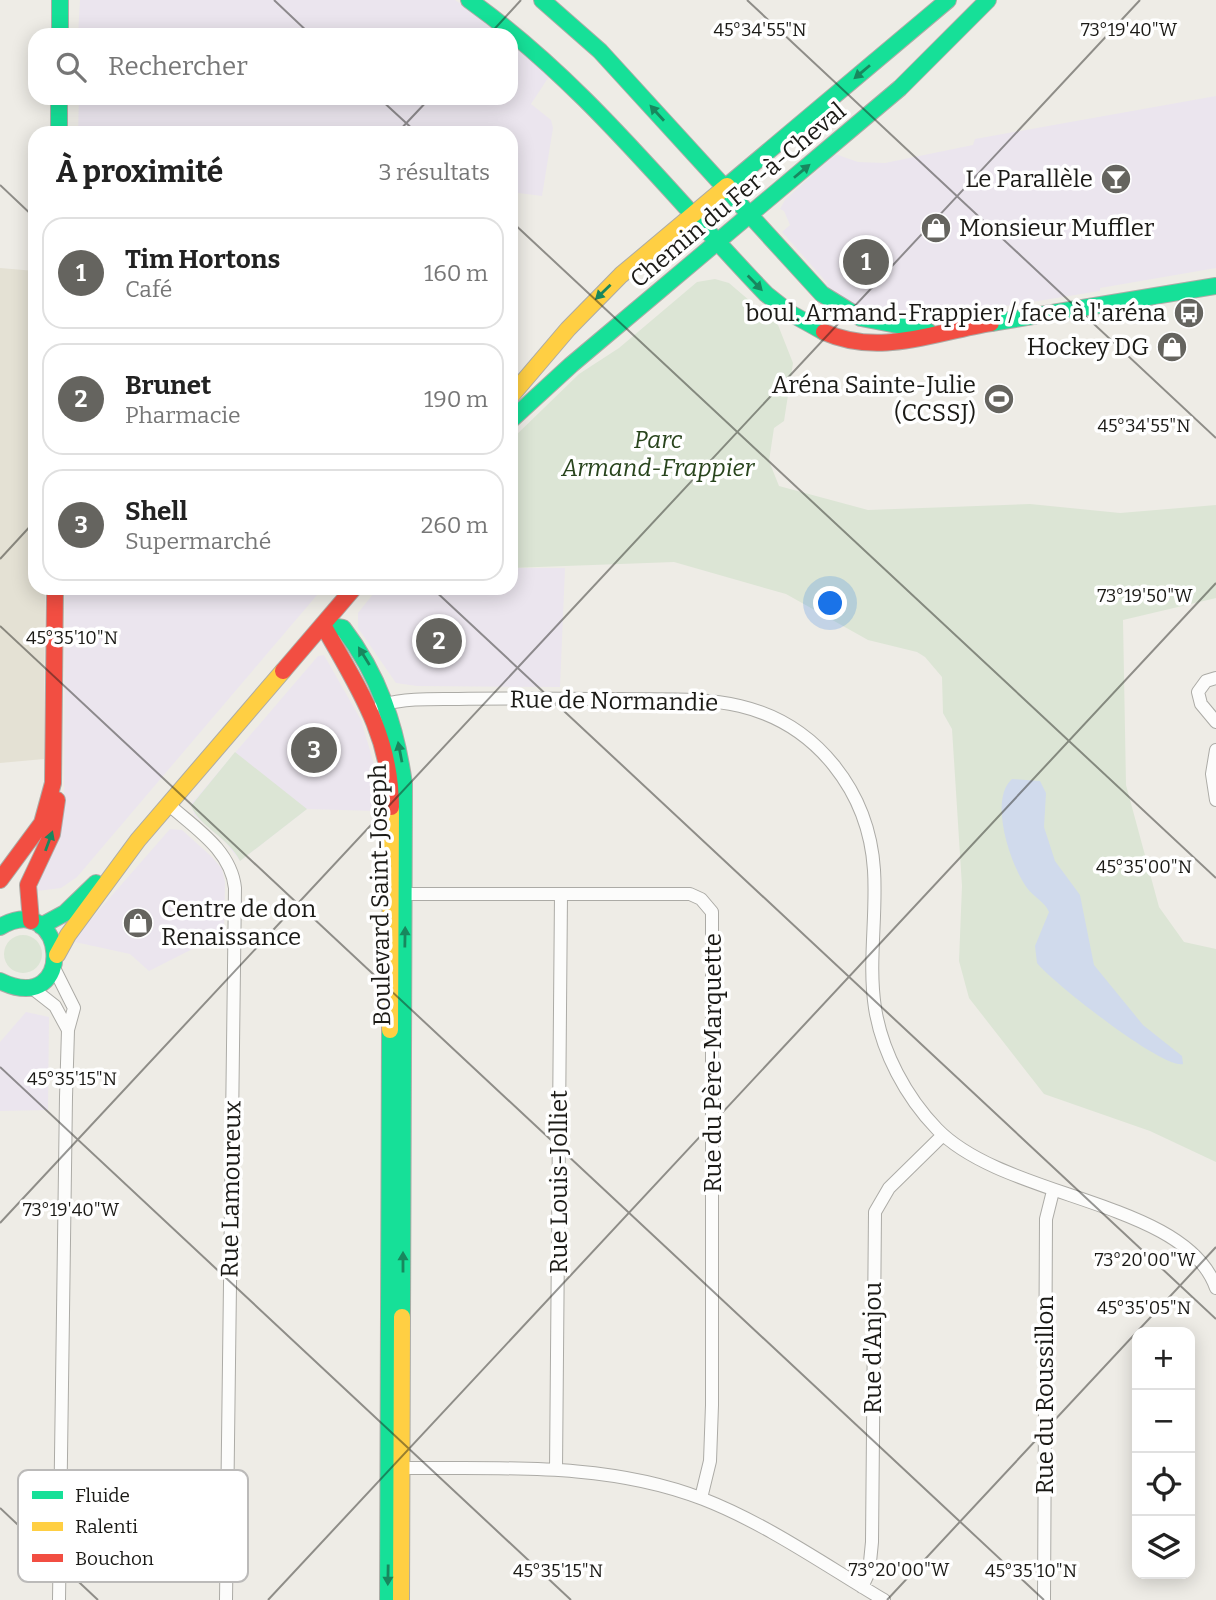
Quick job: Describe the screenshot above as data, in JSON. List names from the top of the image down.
{
  "streets": {
    "street": [
      "Chemin du Fer-à-Cheval",
      "Rue de Normandie",
      "Boulevard Saint-Joseph",
      "Rue du Père-Marquette",
      "Rue Louis-Jolliet",
      "Rue Lamoureux",
      "Rue d'Anjou",
      "Rue du Roussillon"
    ]
  },
  "crossings": [
    ["Rue de Normandie", "Boulevard Saint-Joseph"],
    ["Rue de Normandie", "Rue d'Anjou"],
    ["Rue de Normandie", "Rue du Roussillon"],
    ["Boulevard Saint-Joseph", "Rue du Père-Marquette"],
    ["Rue du Père-Marquette", "Rue Louis-Jolliet"]
  ],
  "parks": ["Parc Armand-Frappier"],
  "places": {
    "bar": ["Le Parallèle"],
    "shop": ["Monsieur Muffler", "Hockey DG", "Centre de don Renaissance"],
    "bus stop": ["boul. Armand-Frappier / face à l'aréna"],
    "sports": ["Aréna Sainte-Julie (CCSSJ)"]
  },
  "legend": ["Fluide", "Ralenti", "Bouchon"],
  "page": {
    "search": "Rechercher",
    "heading": ["À proximité", "3 résultats"],
    "list": [
      {
        "mark": "1",
        "name": "Tim Hortons",
        "note": "Café",
        "value": "160 m"
      },
      {
        "mark": "2",
        "name": "Brunet",
        "note": "Pharmacie",
        "value": "190 m"
      },
      {
        "mark": "3",
        "name": "Shell",
        "note": "Supermarché",
        "value": "260 m"
      }
    ],
    "pins": ["1", "2", "3"],
    "map_buttons": ["+", "−"]
  },
  "coordinates": [
    "45°34'55\"N",
    "73°19'40\"W",
    "73°19'50\"W",
    "45°35'10\"N",
    "45°35'00\"N",
    "45°35'15\"N",
    "73°20'00\"W",
    "45°35'05\"N"
  ]
}
